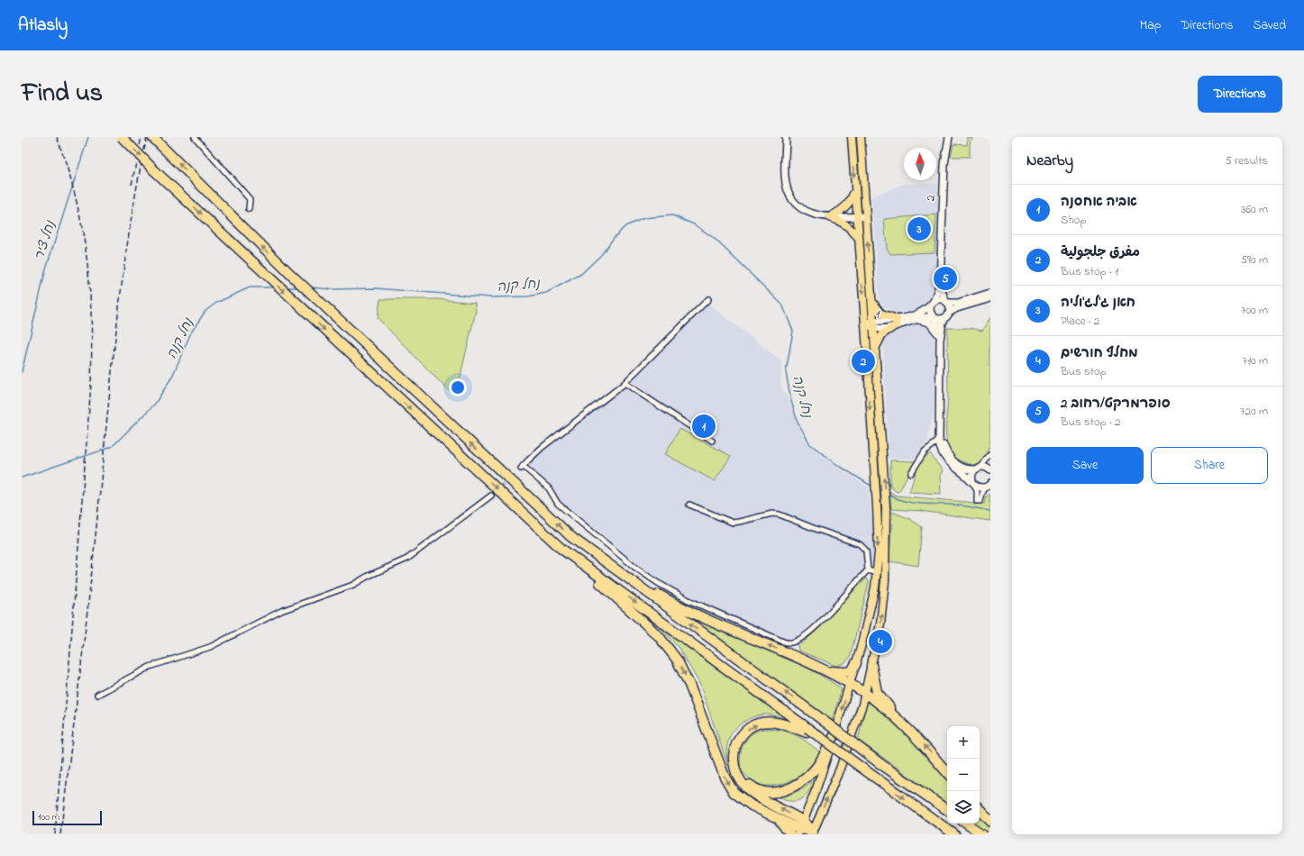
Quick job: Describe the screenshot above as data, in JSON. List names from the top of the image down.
{
  "streets": {
    "street": ["2", "1"]
  },
  "crossings": [
    ["2", "1"]
  ],
  "water": ["נחל ציר", "נחל קנה"],
  "scale_bar": "100 m",
  "north": "top",
  "page": {
    "header": "Atlasly",
    "nav": ["Map", "Directions", "Saved"],
    "title": "Find us",
    "buttons": [
      "Directions",
      ["Save", "Share"]
    ],
    "heading": ["Nearby", "5 results"],
    "list": [
      {
        "mark": "1",
        "name": "אביה אחסנה",
        "note": "Shop",
        "value": "360 m"
      },
      {
        "mark": "2",
        "name": "مفرق جلجولية",
        "note": "Bus stop · 1",
        "value": "590 m"
      },
      {
        "mark": "3",
        "name": "חאן ג'לג'וליה",
        "note": "Place · 2",
        "value": "700 m"
      },
      {
        "mark": "4",
        "name": "מחלף חורשים",
        "note": "Bus stop",
        "value": "710 m"
      },
      {
        "mark": "5",
        "name": "סופרמרקט/רחוב 2",
        "note": "Bus stop · 2",
        "value": "720 m"
      }
    ],
    "pins": [
      "3",
      "5",
      "2",
      "1",
      "4"
    ],
    "map_buttons": ["+", "−"],
    "scale": "100 m"
  }
}
